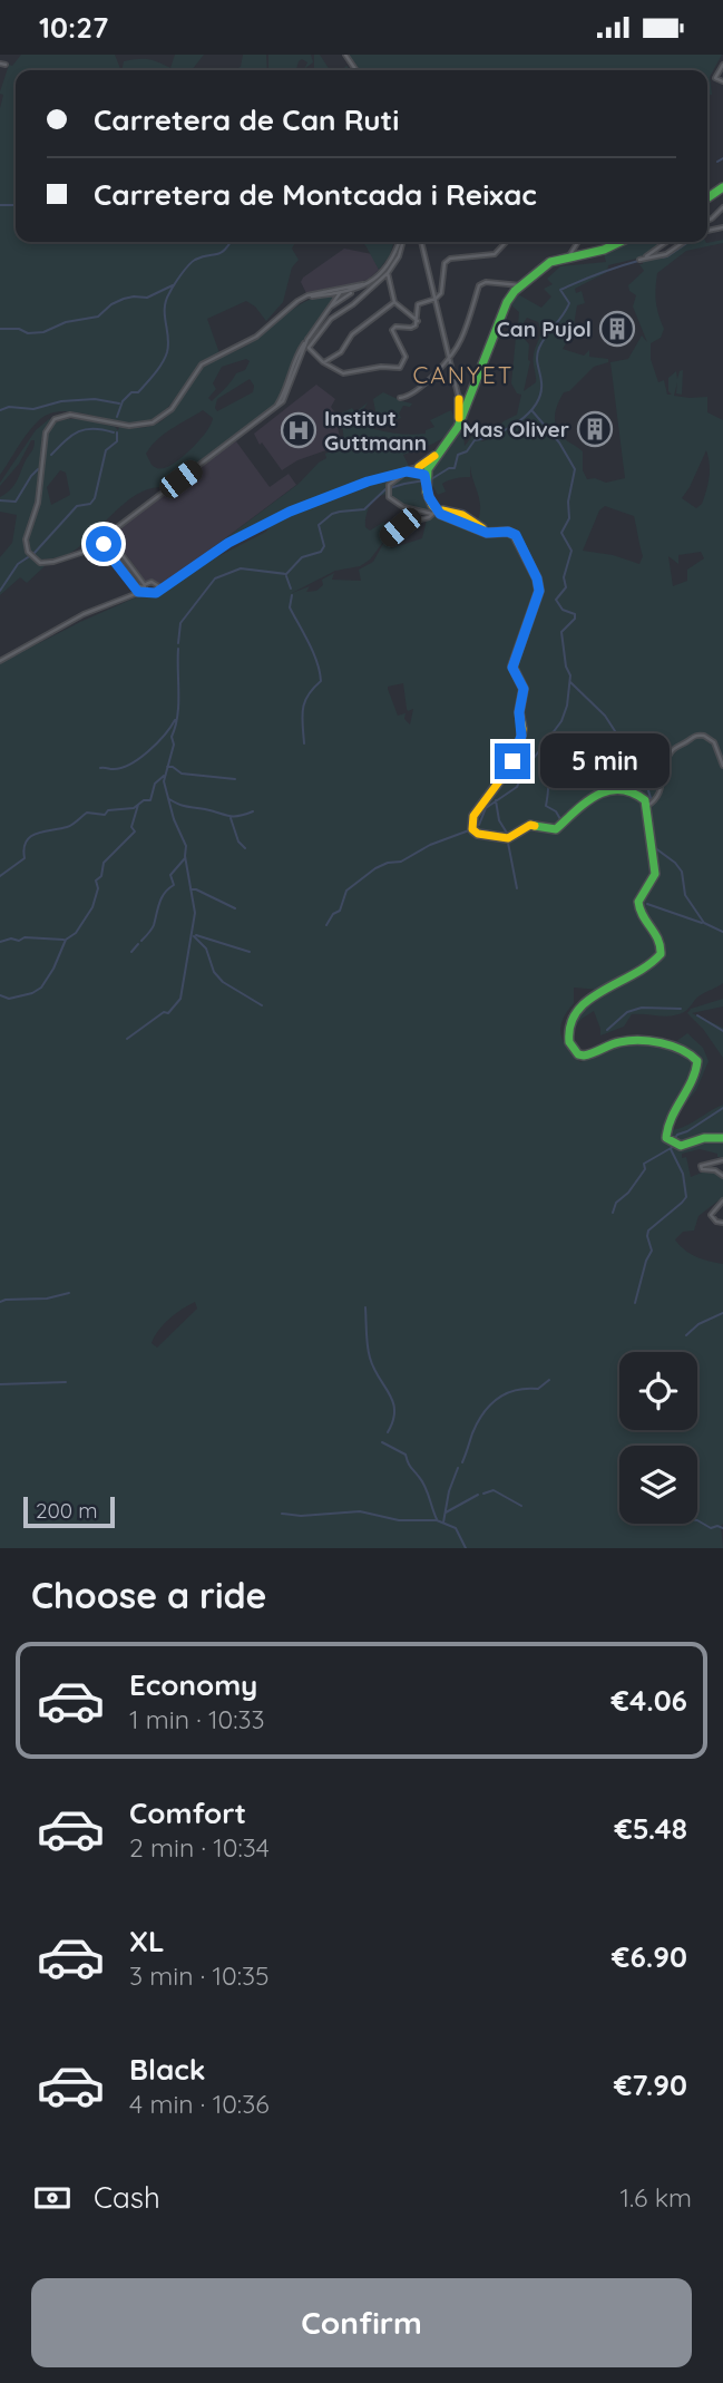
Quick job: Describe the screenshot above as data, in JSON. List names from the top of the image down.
{
  "districts": ["CANYET"],
  "places": {
    "building": ["Can Pujol", "Mas Oliver"],
    "hospital": ["Institut Guttmann"]
  },
  "scale_bar": "200 m",
  "page": {
    "status": "10:27",
    "banner": ["Carretera de Can Ruti", "Carretera de Montcada i Reixac"],
    "bubble": "5 min",
    "scale": "200 m",
    "heading": "Choose a ride",
    "list": [
      {
        "name": "Economy",
        "note": "1 min · 10:33",
        "value": "€4.06"
      },
      {
        "name": "Comfort",
        "note": "2 min · 10:34",
        "value": "€5.48"
      },
      {
        "name": "XL",
        "note": "3 min · 10:35",
        "value": "€6.90"
      },
      {
        "name": "Black",
        "note": "4 min · 10:36",
        "value": "€7.90"
      }
    ],
    "pay": ["Cash", "1.6 km"],
    "buttons": "Confirm"
  }
}
